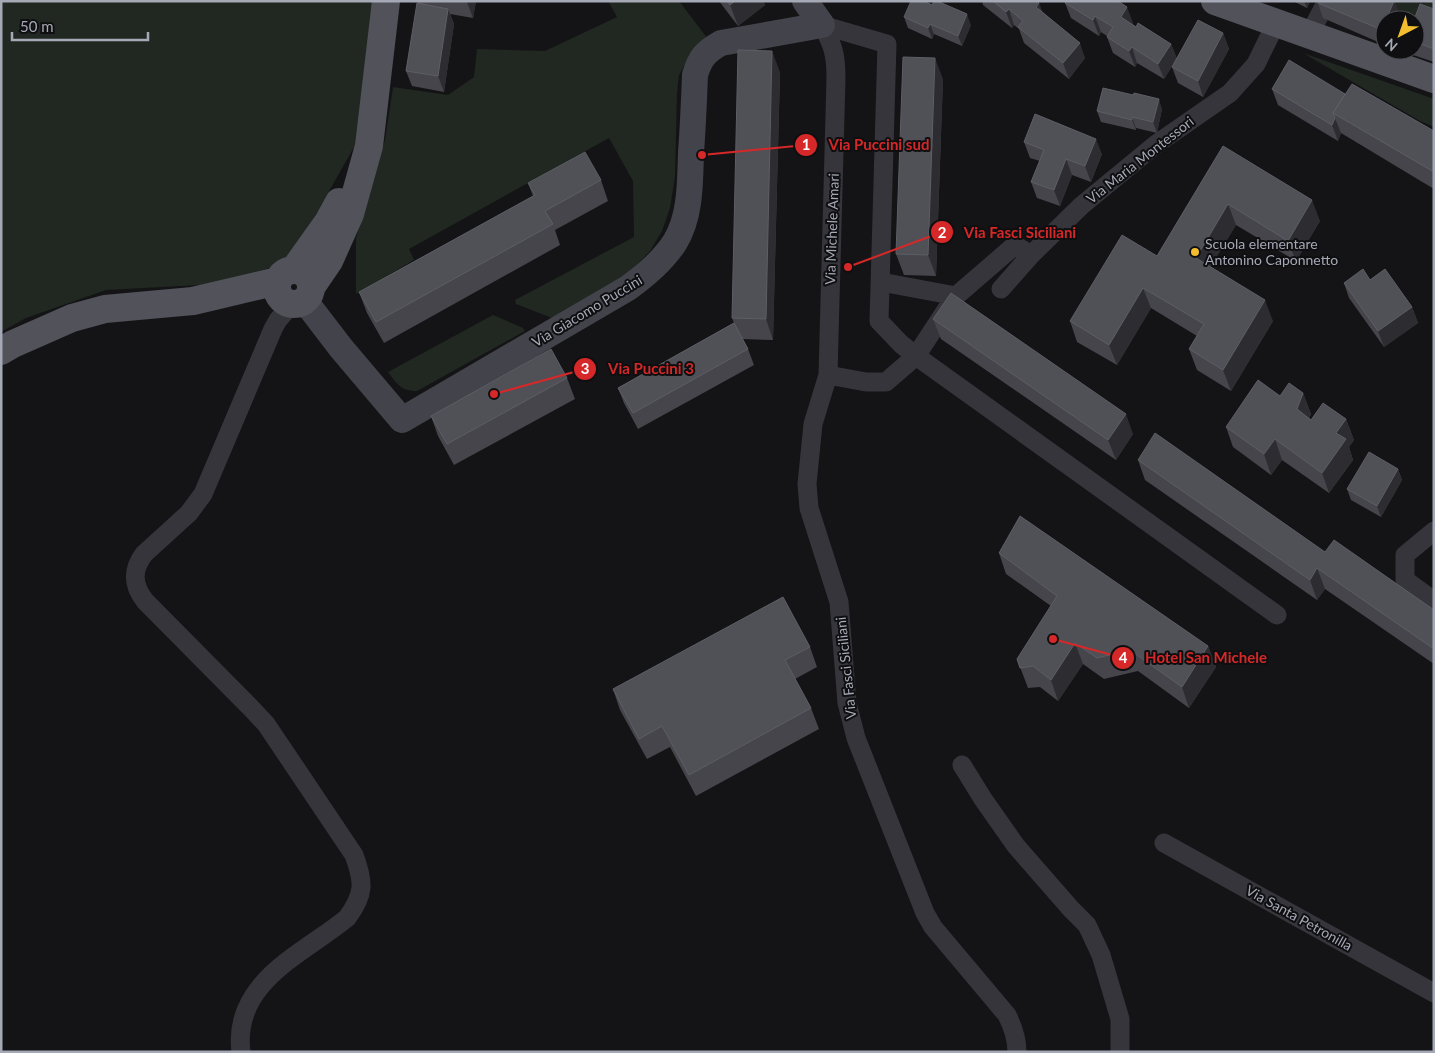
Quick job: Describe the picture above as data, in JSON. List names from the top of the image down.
{
  "streets": {
    "main road": ["Via Michele Amari", "Via Giacomo Puccini"],
    "street": ["Via Maria Montessori", "Via Fasci Siciliani", "Via Santa Petronilla"]
  },
  "crossings": [
    ["Via Michele Amari", "Via Giacomo Puccini"],
    ["Via Michele Amari", "Via Fasci Siciliani"]
  ],
  "places": [
    "Via Puccini sud",
    "Scuola elementare Antonino Caponnetto",
    "Via Fasci Siciliani",
    "Via Puccini 3",
    "Hotel San Michele"
  ],
  "scale_bar": "50 m",
  "north": "bottom left"
}
